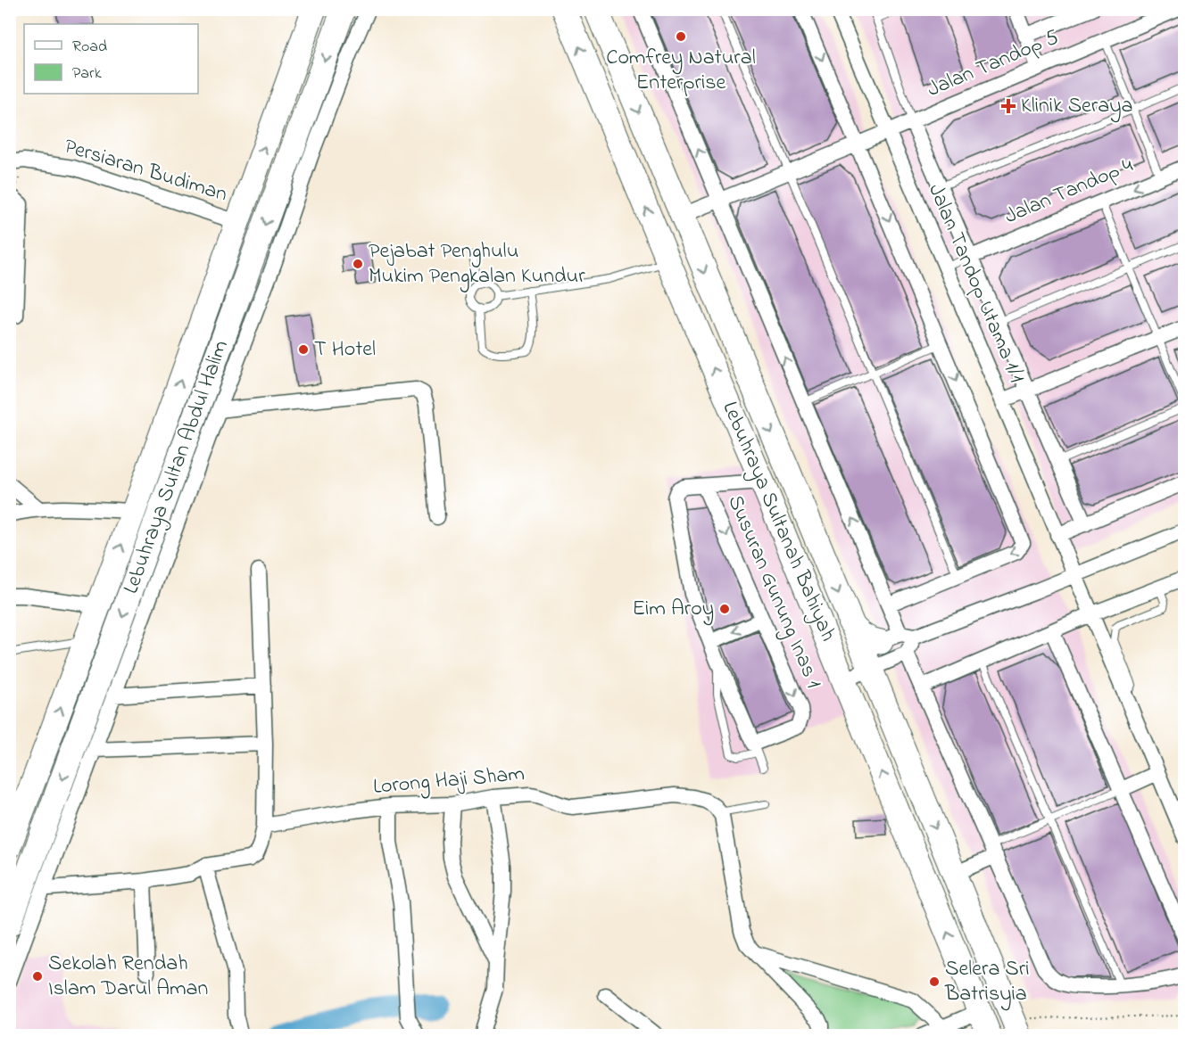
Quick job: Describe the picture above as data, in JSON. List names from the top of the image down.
{
  "streets": {
    "main road": ["Lebuhraya Sultan Abdul Halim", "Lebuhraya Sultanah Bahiyah"],
    "street": [
      "Jalan Tandop 5",
      "Persiaran Budiman",
      "Jalan Tandop 4",
      "Jalan Tandop Utama 1/1",
      "Susuran Gunung Inas 1",
      "Lorong Haji Sham"
    ]
  },
  "crossings": [
    ["Jalan Tandop 5", "Jalan Tandop Utama 1/1"],
    ["Jalan Tandop 5", "Lebuhraya Sultanah Bahiyah"],
    ["Persiaran Budiman", "Lebuhraya Sultan Abdul Halim"]
  ],
  "places": {
    "other": [
      "Comfrey Natural Enterprise",
      "Pejabat Penghulu Mukim Pengkalan Kundur",
      "T Hotel",
      "Eim Aroy",
      "Sekolah Rendah Islam Darul Aman",
      "Selera Sri Batrisyia"
    ],
    "health": ["Klinik Seraya"]
  },
  "legend": ["Road", "Park"]
}
